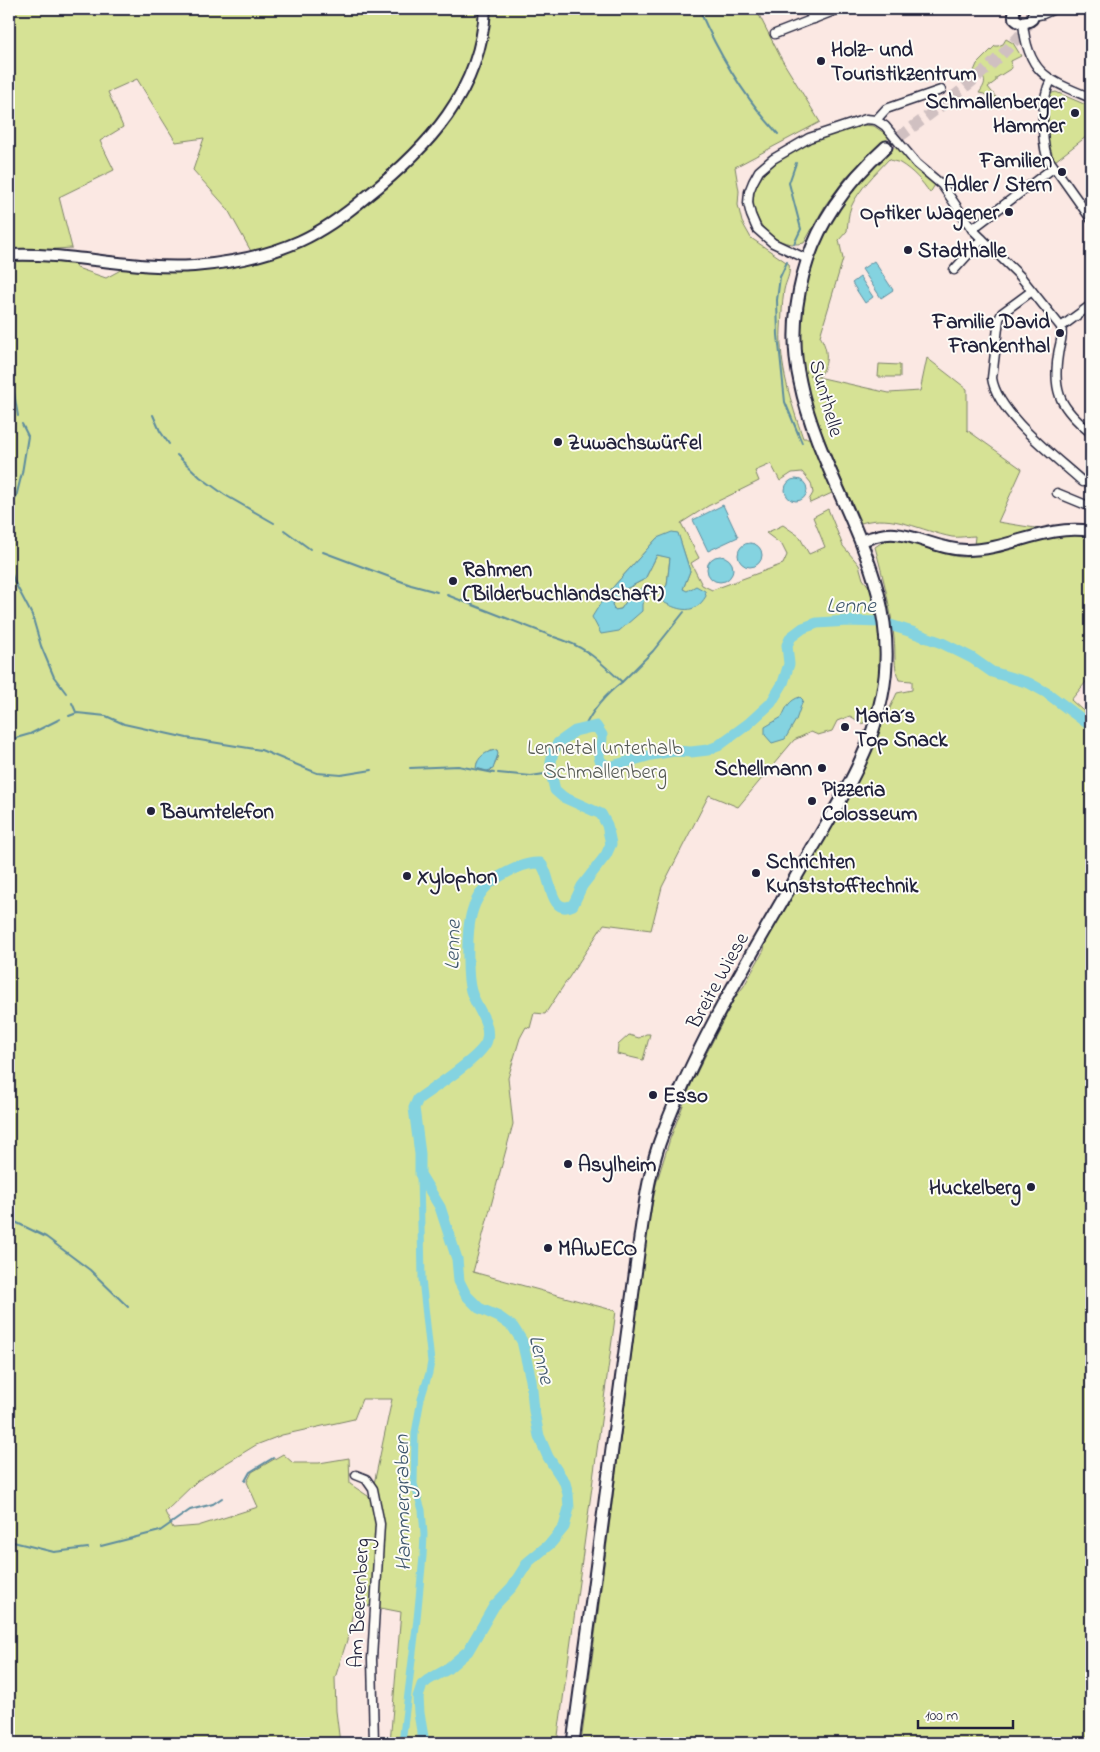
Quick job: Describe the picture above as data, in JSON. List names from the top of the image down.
{
  "streets": {
    "main road": ["Sunthelle", "Breite Wiese"],
    "street": ["Am Beerenberg"]
  },
  "crossings": [
    ["Sunthelle", "Breite Wiese"]
  ],
  "water": ["Lenne", "Hammergraben"],
  "parks": ["Lennetal unterhalb Schmallenberg"],
  "places": [
    "Holz- und Touristikzentrum",
    "Schmallenberger Hammer",
    "Familien Adler / Stern",
    "Optiker Wagener",
    "Stadthalle",
    "Familie David Frankenthal",
    "Zuwachswürfel",
    "Rahmen (Bilderbuchlandschaft)",
    "Maria´s Top Snack",
    "Schellmann",
    "Pizzeria Colosseum",
    "Baumtelefon",
    "Schrichten Kunststofftechnik",
    "Xylophon",
    "Esso",
    "Asylheim",
    "Huckelberg",
    "MAWECO"
  ],
  "scale_bar": "100 m"
}
